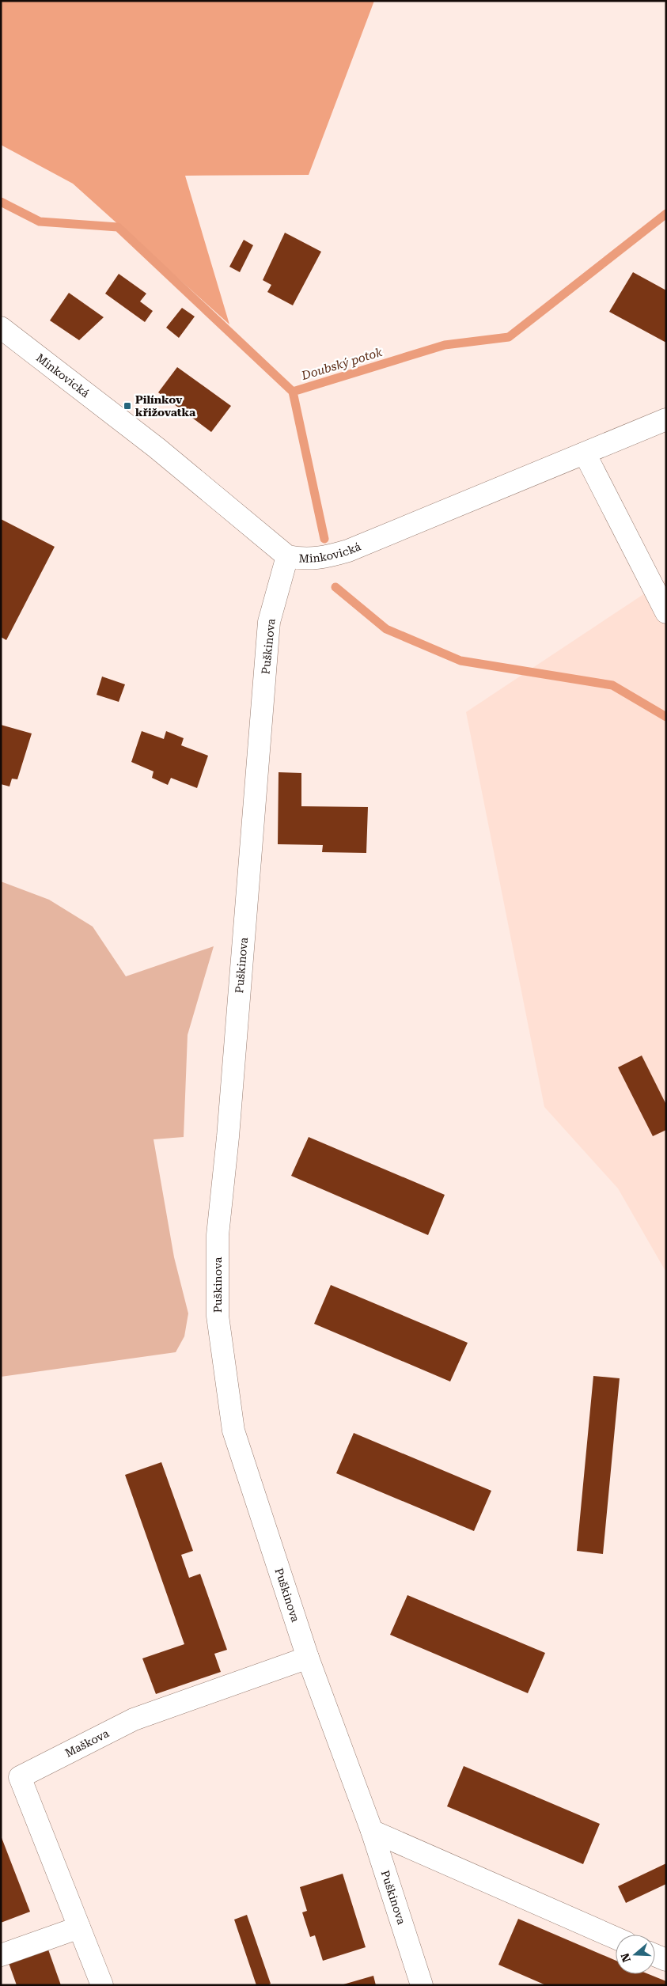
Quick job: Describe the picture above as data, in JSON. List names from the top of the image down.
{
  "streets": {
    "street": ["Minkovická", "Puškinova", "Maškova"]
  },
  "crossings": [
    ["Minkovická", "Puškinova"],
    ["Puškinova", "Maškova"]
  ],
  "water": ["Doubský potok"],
  "places": {
    "transit": ["Pilínkov křižovatka"]
  },
  "north": "left"
}
